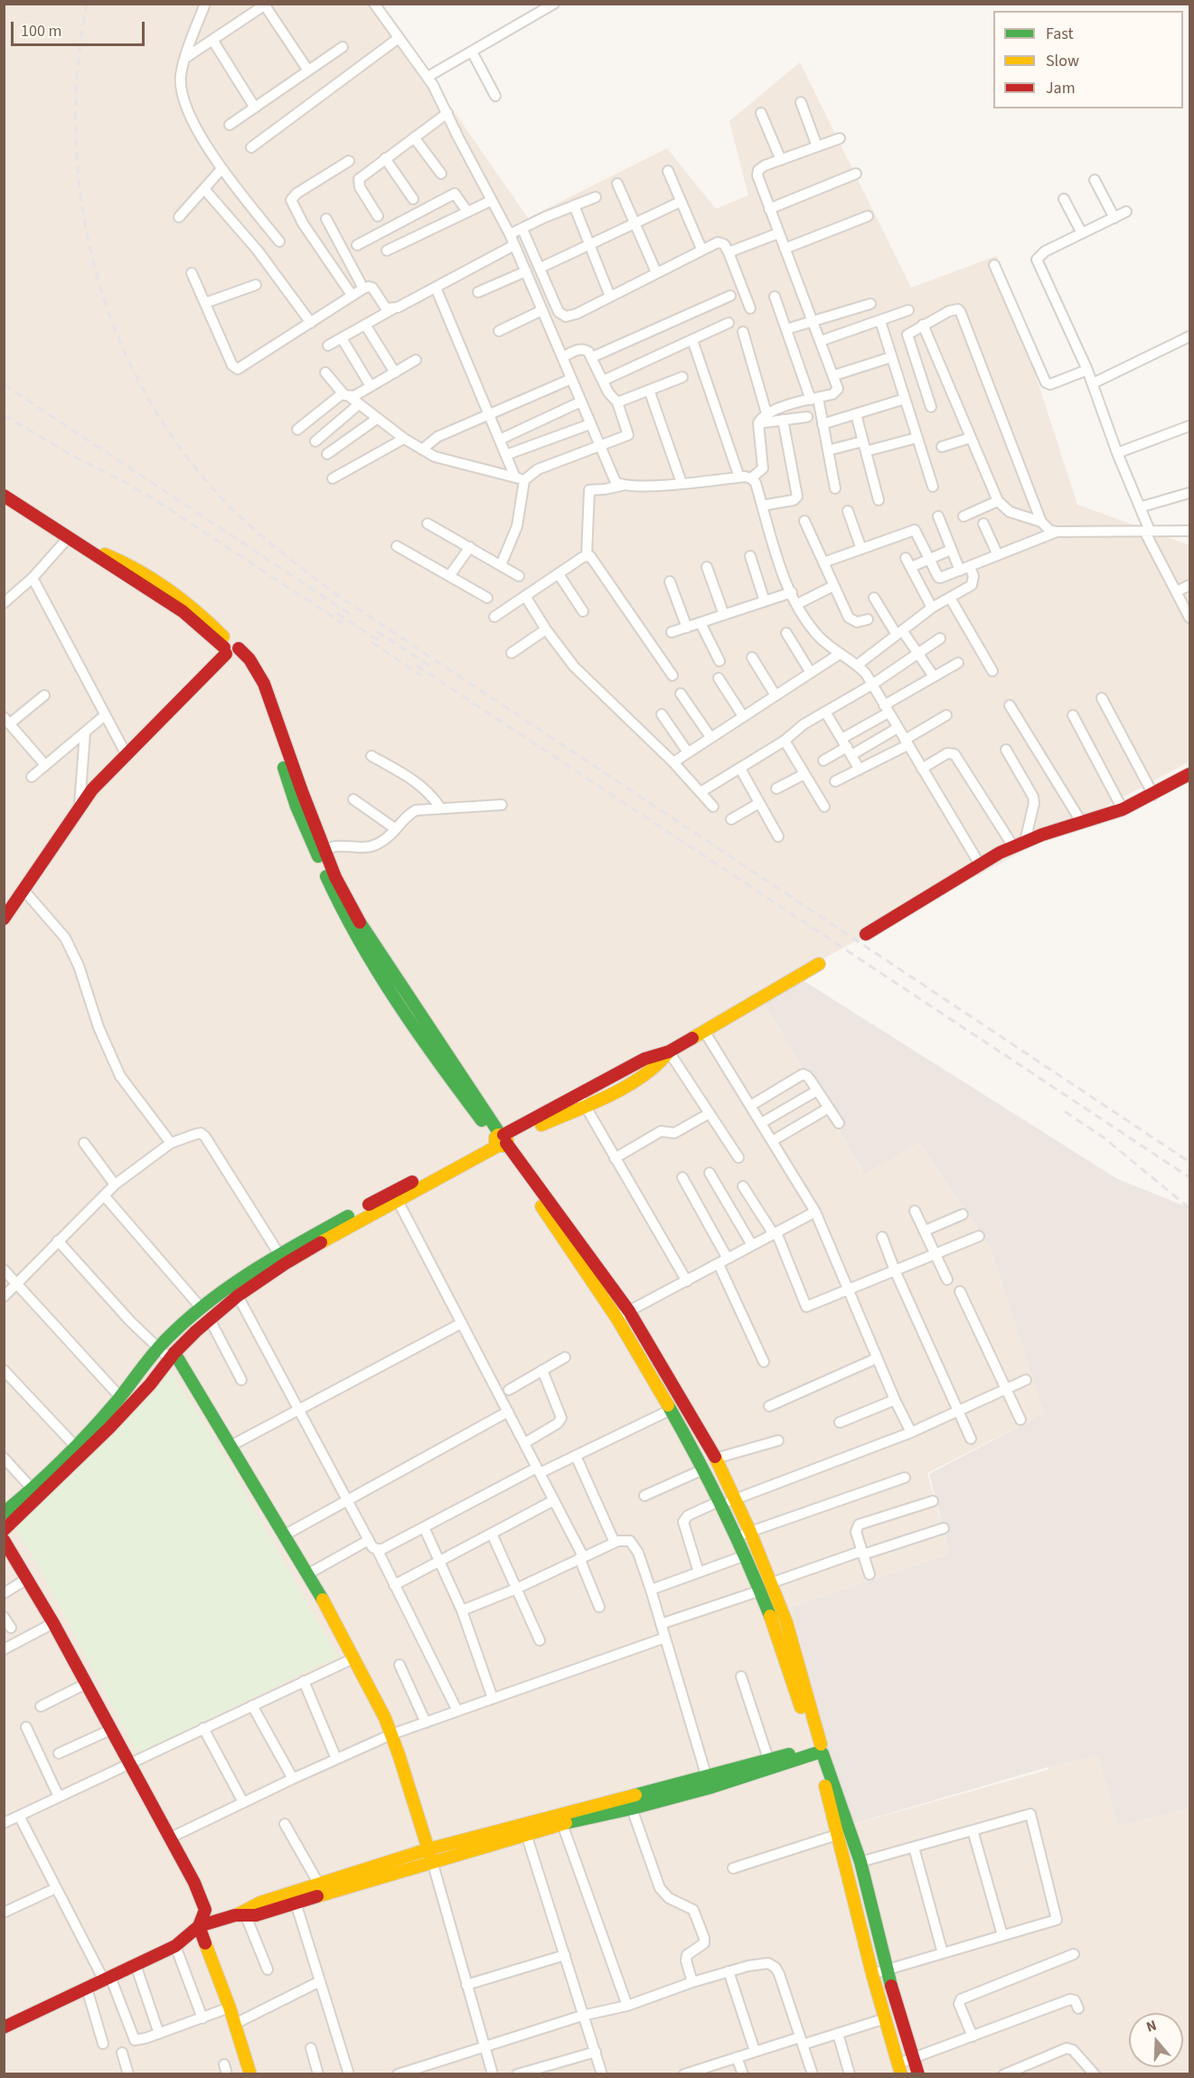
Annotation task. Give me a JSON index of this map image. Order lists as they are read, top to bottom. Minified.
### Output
{"legend":["Fast","Slow","Jam"],"scale_bar":"100 m","north":"top"}
